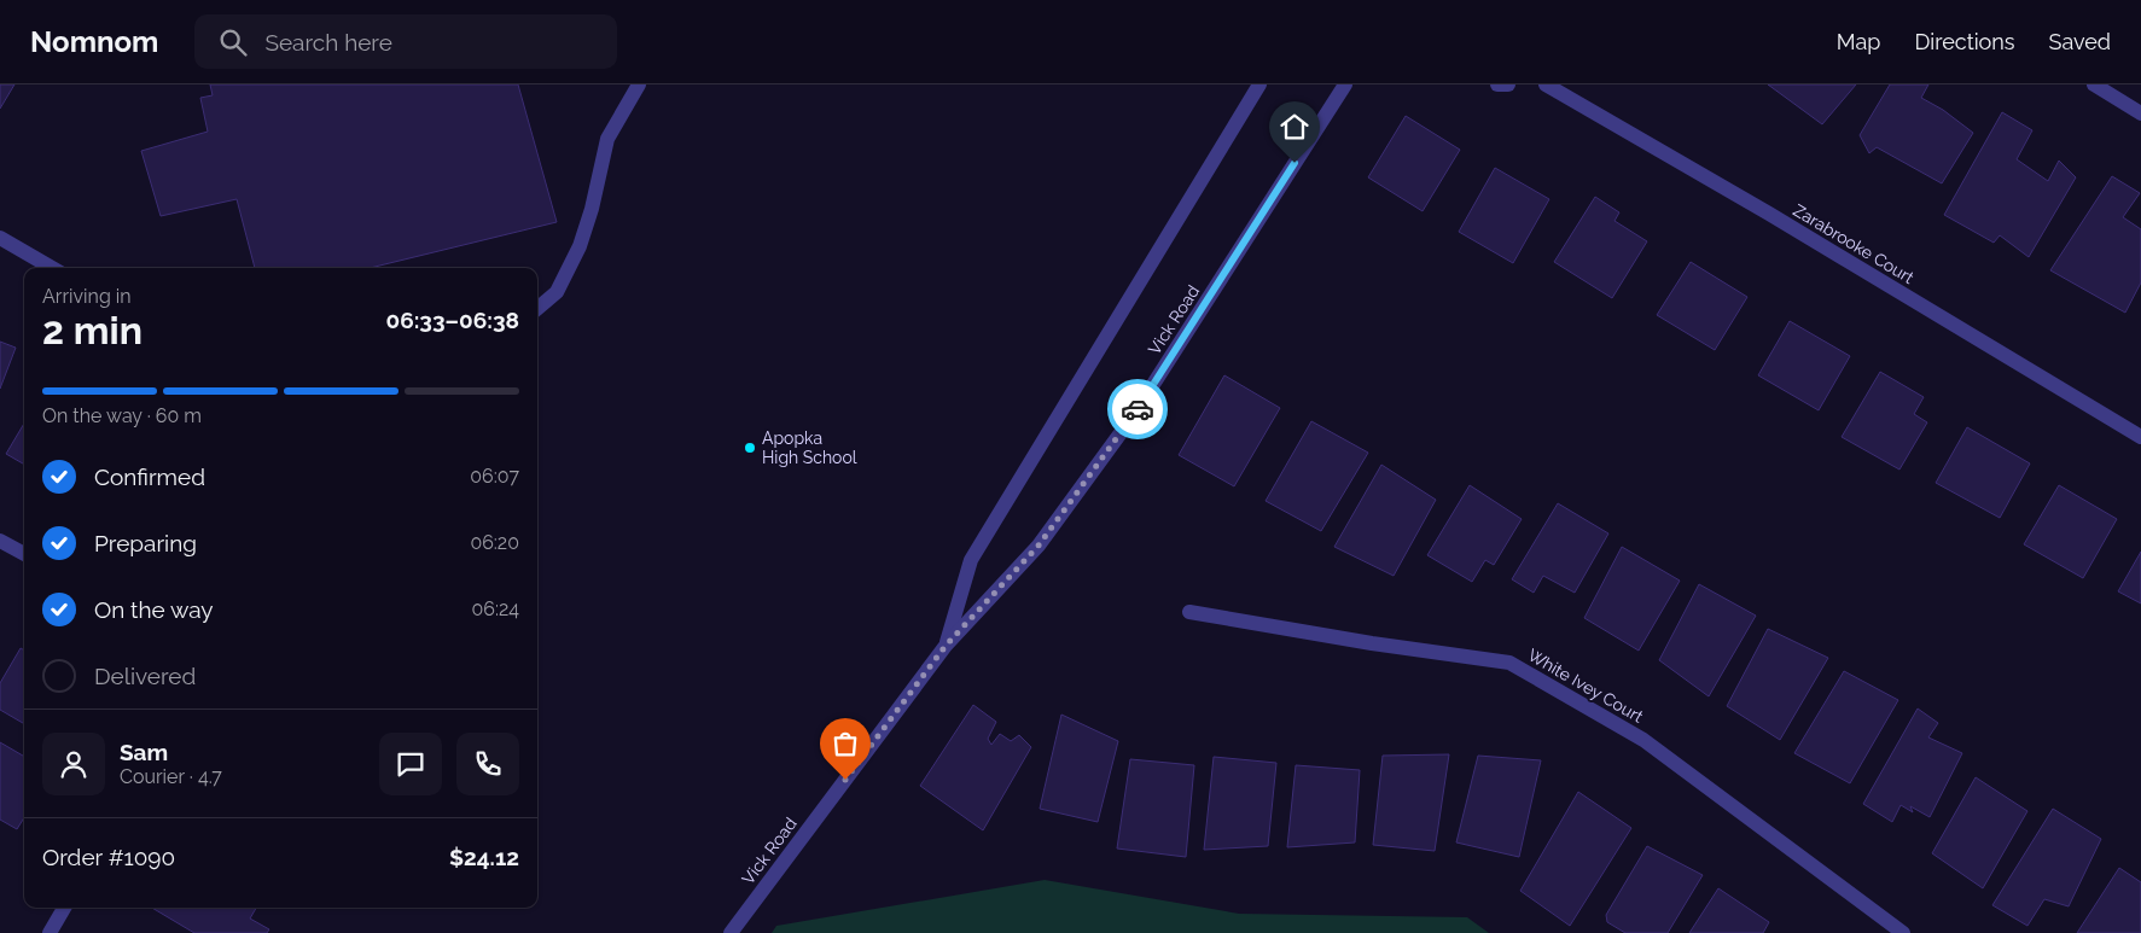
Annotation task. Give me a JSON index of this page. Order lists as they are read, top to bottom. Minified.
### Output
{"streets":{"street":["Zarabrooke Court","Vick Road","White Ivey Court"]},"places":["Apopka High School"],"page":{"header":"Nomnom","search":"Search here","nav":["Map","Directions","Saved"],"heading":["2 min","Arriving in","06:33–06:38"],"panel":["Sam","Courier · 4.7","Order #1090","$24.12"],"bar":"On the way · 60 m","list":[["Confirmed","06:07"],["Preparing","06:20"],["On the way","06:24"],"Delivered"]}}
